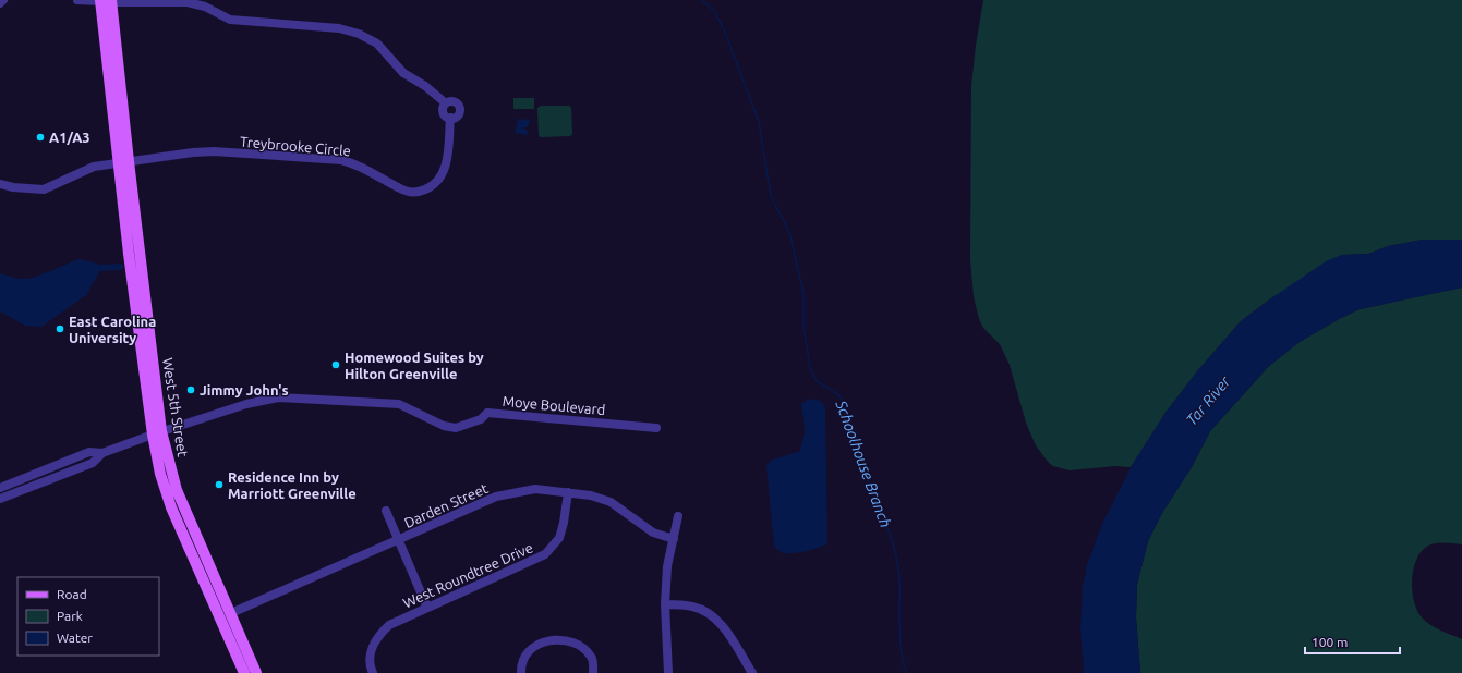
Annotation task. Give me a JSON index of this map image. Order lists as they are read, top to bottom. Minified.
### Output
{"streets":{"main road":["West 5th Street"],"street":["Treybrooke Circle","Moye Boulevard","Darden Street","West Roundtree Drive"]},"crossings":[["Treybrooke Circle","West 5th Street"],["Moye Boulevard","West 5th Street"],["West 5th Street","Darden Street"],["Darden Street","West Roundtree Drive"]],"water":["Tar River","Schoolhouse Branch"],"places":["A1/A3","East Carolina University","Homewood Suites by Hilton Greenville","Jimmy John's","Residence Inn by Marriott Greenville"],"legend":["Road","Park","Water"],"scale_bar":"100 m"}
